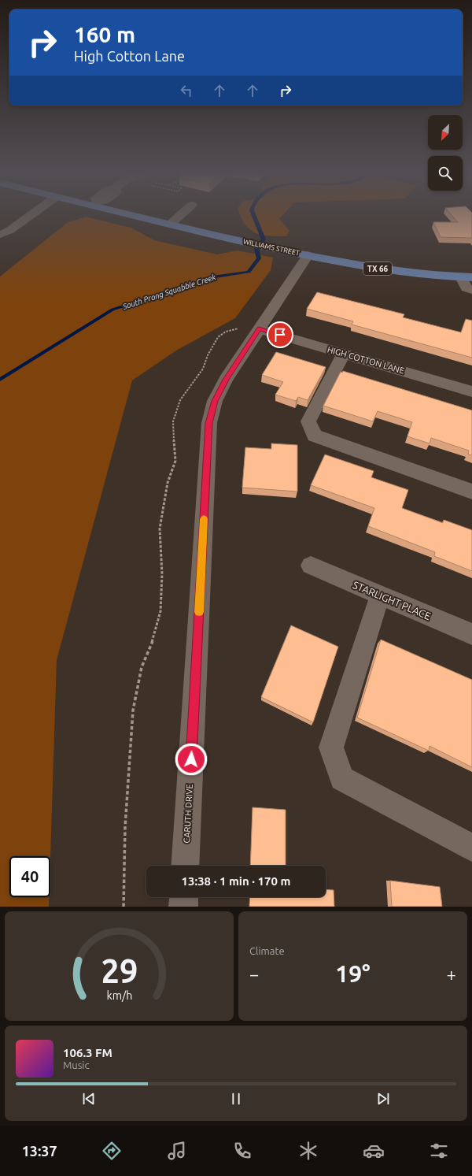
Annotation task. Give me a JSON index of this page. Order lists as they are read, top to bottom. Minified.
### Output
{"streets":{"main road":["WILLIAMS STREET","TX 66"],"street":["HIGH COTTON LANE","STARLIGHT PLACE","CARUTH DRIVE"]},"crossings":[["WILLIAMS STREET","CARUTH DRIVE"],["HIGH COTTON LANE","CARUTH DRIVE"]],"water":["South Prong Squabble Creek"],"north":"bottom left","page":{"turn":["160 m","High Cotton Lane"],"limit":"40","trip":"13:38 · 1 min · 170 m","tile":"Climate","heat":["−","19°","+"],"song":["106.3 FM","Music"],"tabs":"13:37","gauge":["29","km/h"]}}
